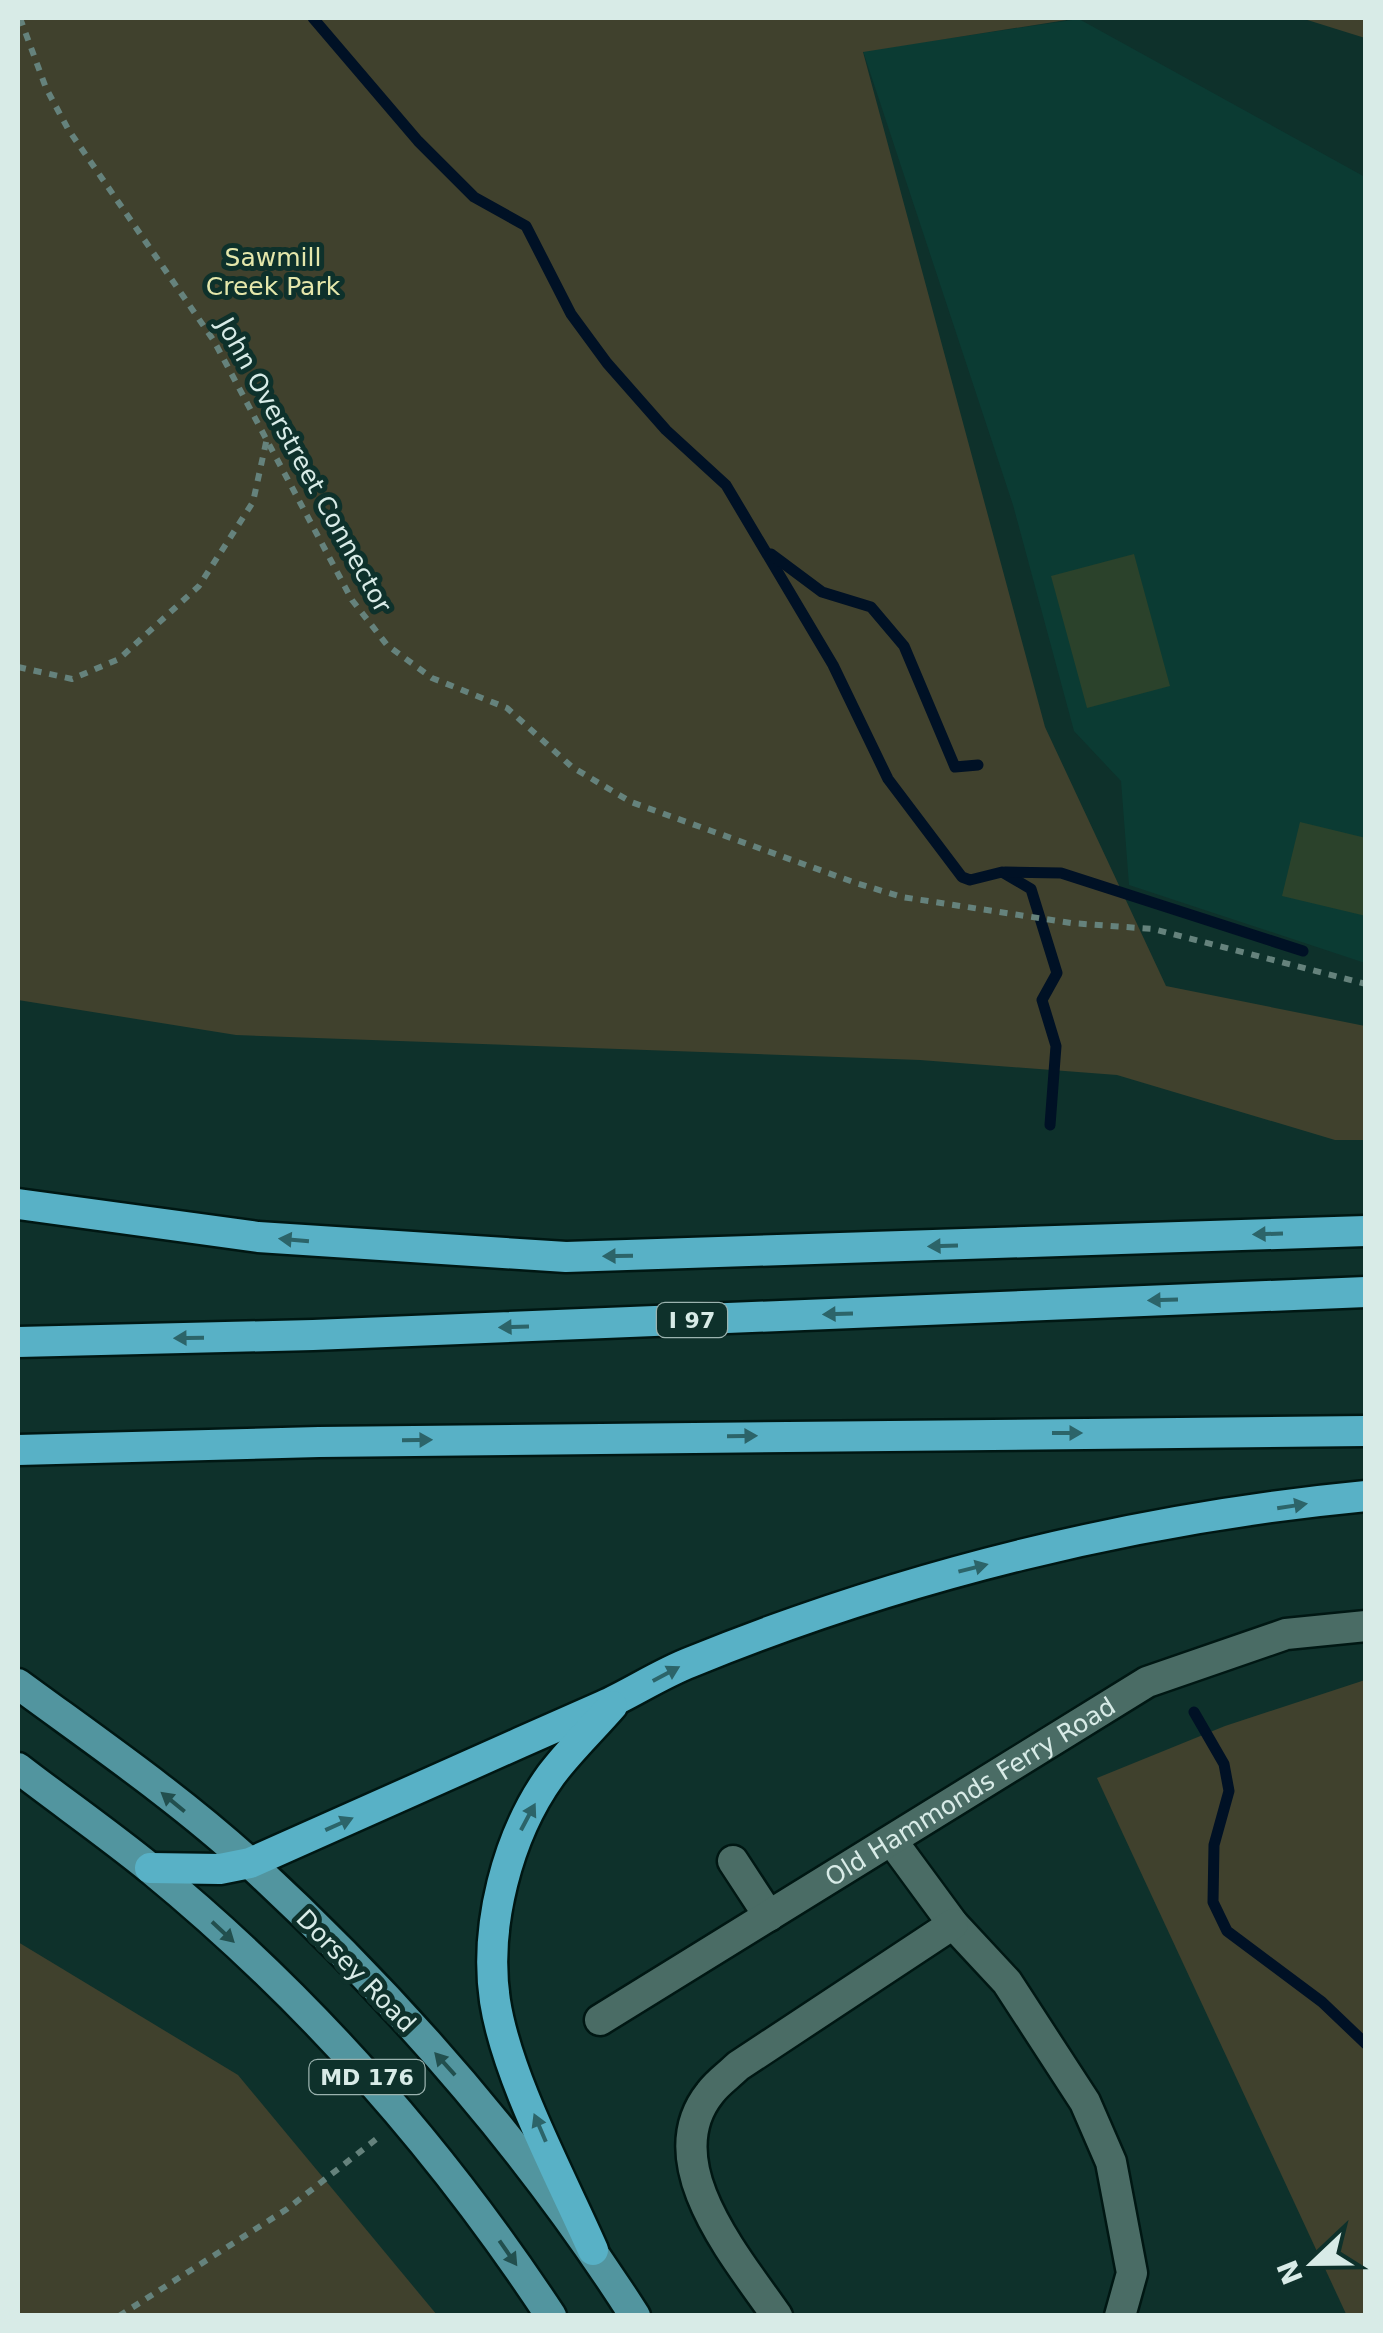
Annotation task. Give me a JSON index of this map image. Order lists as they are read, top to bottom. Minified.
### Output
{"streets":{"highway":["I 97"],"main road":["Dorsey Road","MD 176"],"street":["Old Hammonds Ferry Road"],"path":["John Overstreet Connector"]},"parks":["Sawmill Creek Park"],"north":"left"}
